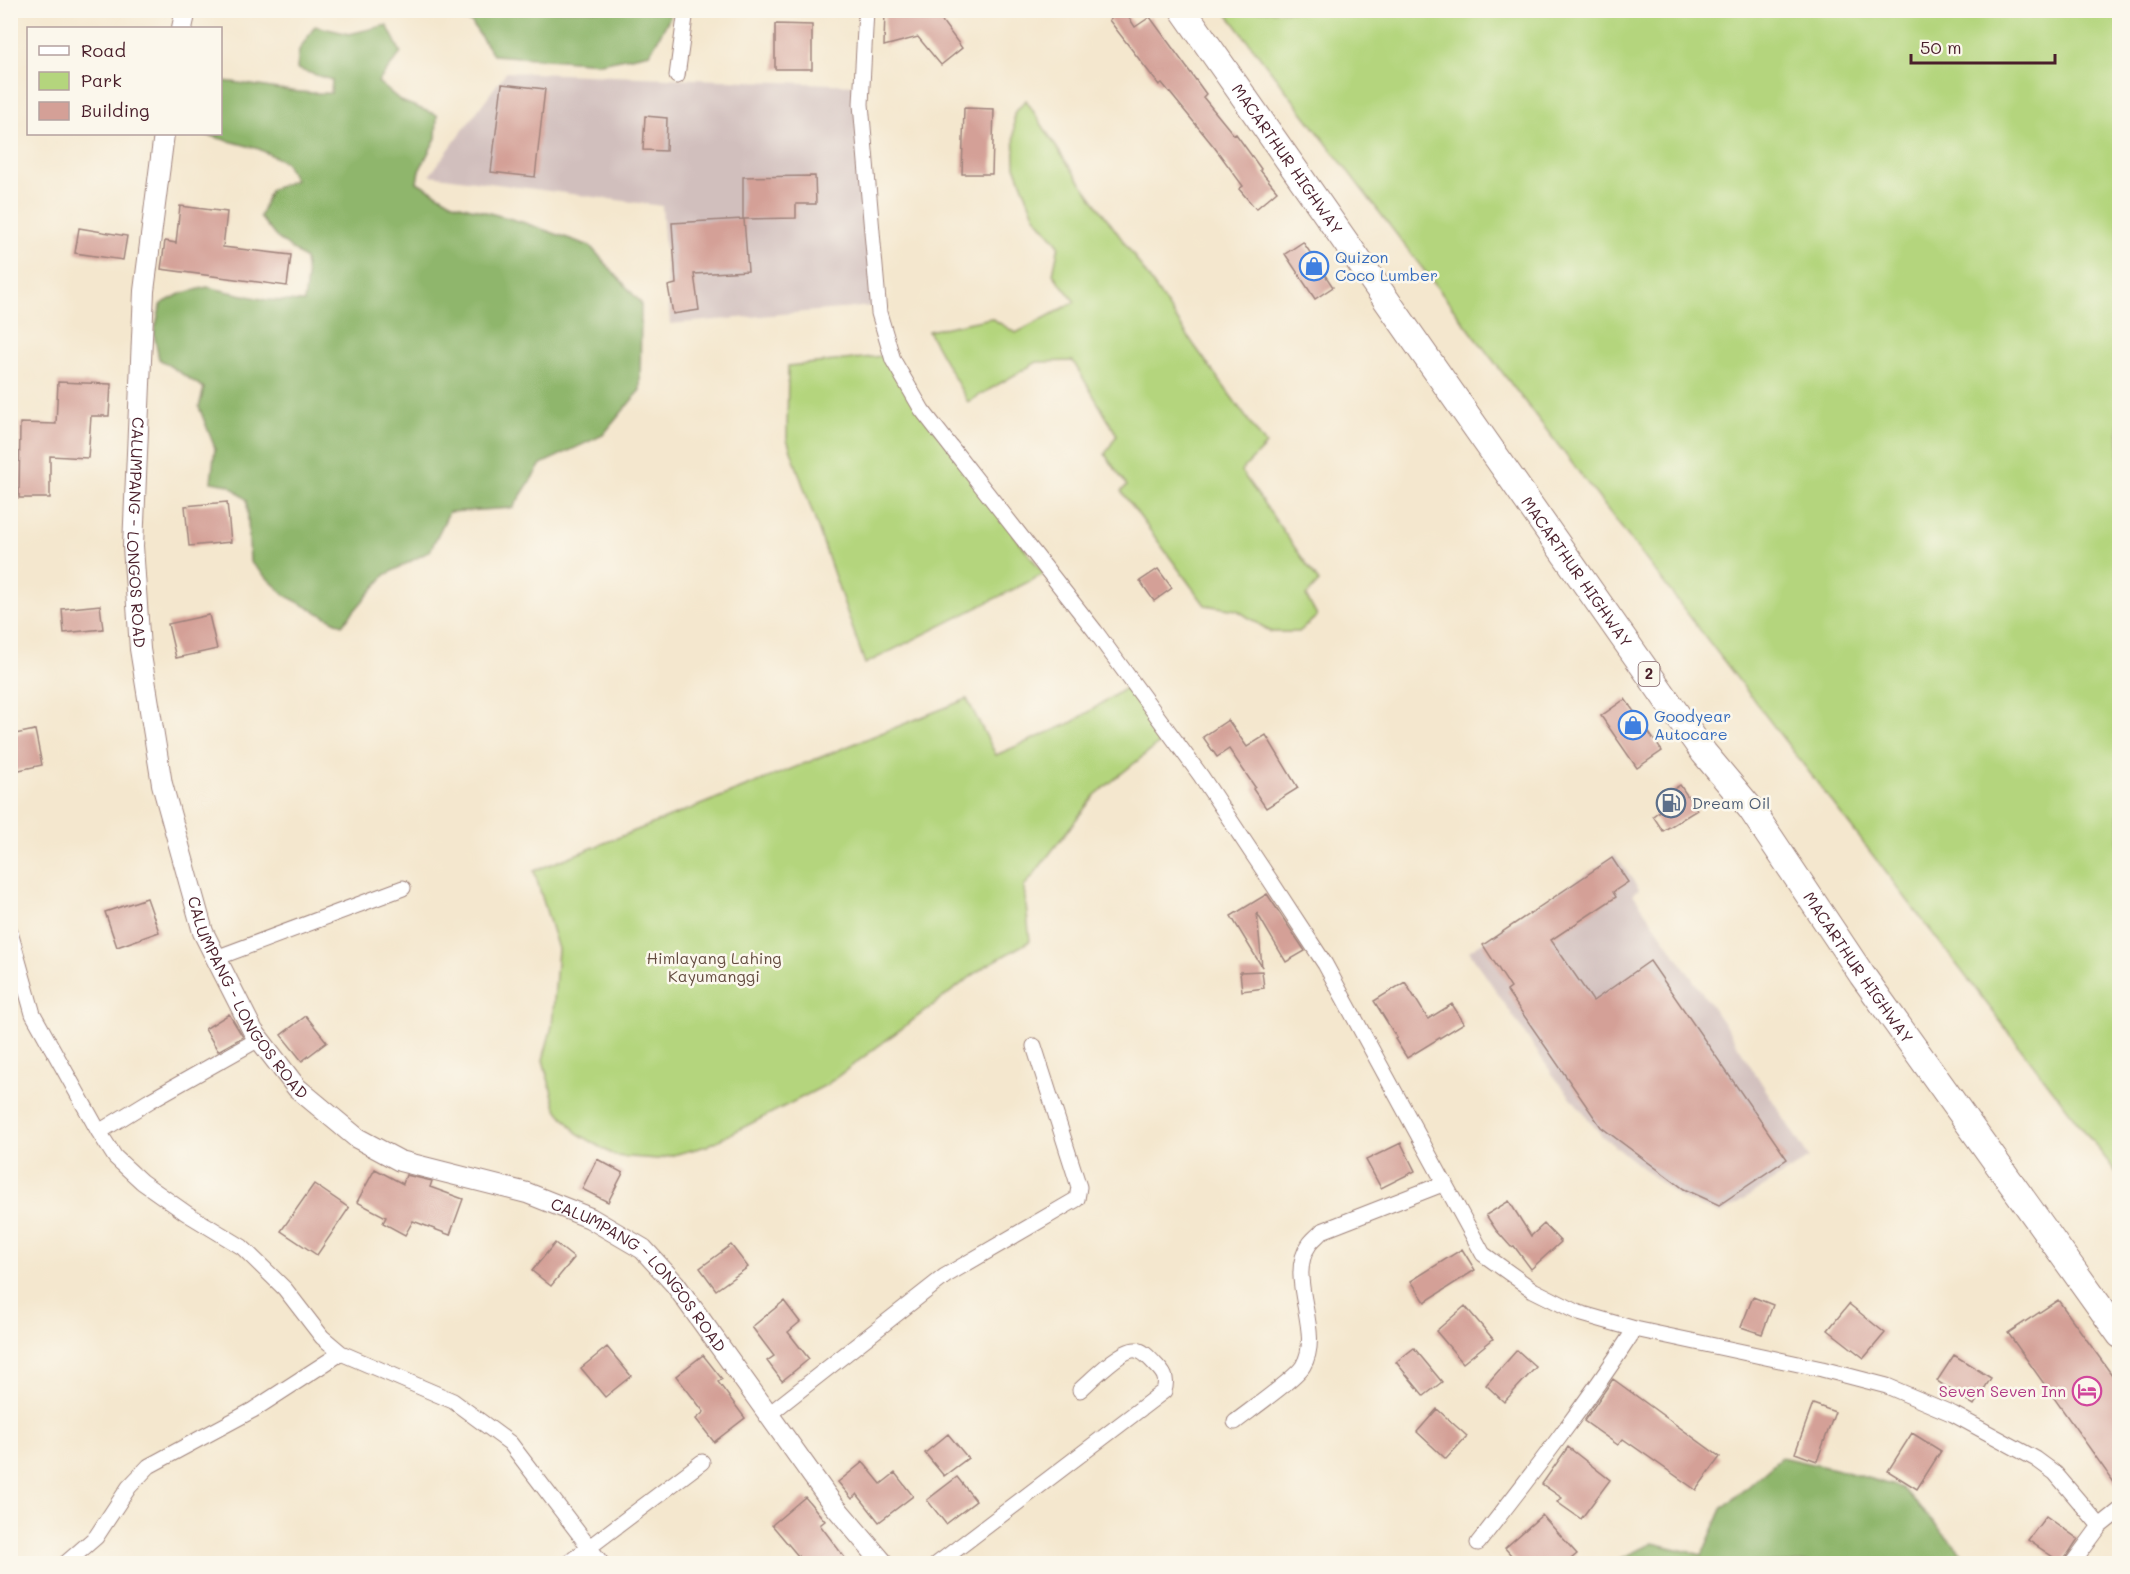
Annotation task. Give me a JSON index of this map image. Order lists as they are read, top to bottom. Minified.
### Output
{"streets":{"highway":["MACARTHUR HIGHWAY","2"],"street":["CALUMPANG - LONGOS ROAD"]},"parks":["Himlayang Lahing Kayumanggi"],"places":{"shop":["Quizon Coco Lumber","Goodyear Autocare"],"fuel station":["Dream Oil"],"hotel":["Seven Seven Inn"]},"legend":["Road","Park","Building"],"scale_bar":"50 m"}
